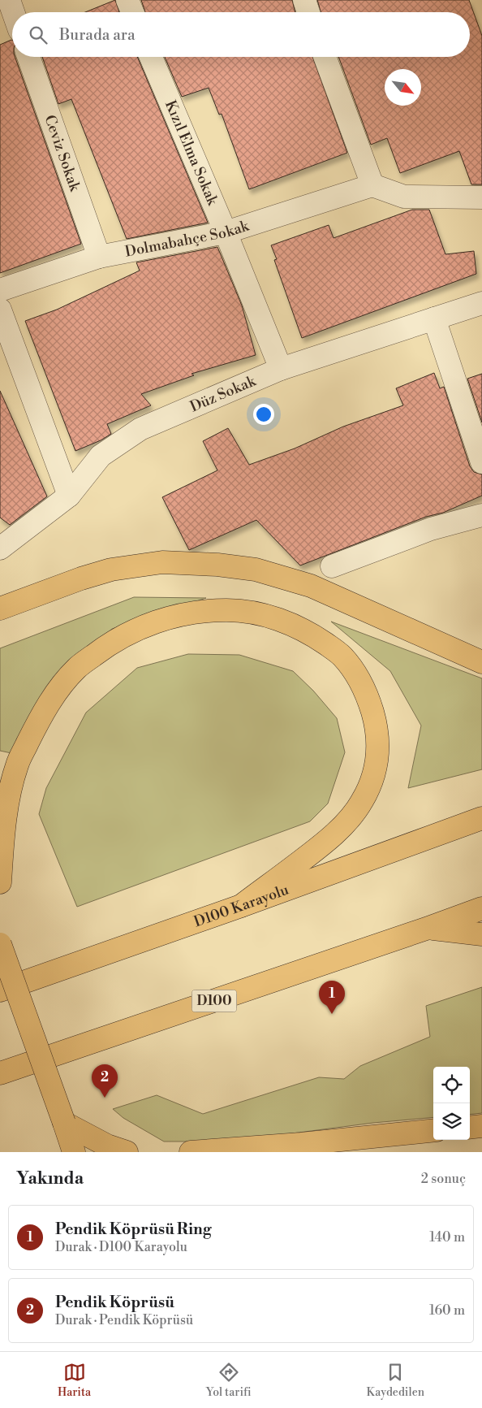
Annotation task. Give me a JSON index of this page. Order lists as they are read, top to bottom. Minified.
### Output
{"streets":{"main road":["D100 Karayolu","D100"],"street":["Kızıl Elma Sokak","Ceviz Sokak","Dolmabahçe Sokak","Düz Sokak"]},"crossings":[["Kızıl Elma Sokak","Dolmabahçe Sokak"],["Kızıl Elma Sokak","Düz Sokak"],["Ceviz Sokak","Dolmabahçe Sokak"]],"north":"bottom right","page":{"search":"Burada ara","pins":["1","2"],"heading":["Yakında","2 sonuç"],"list":[{"mark":"1","name":"Pendi̇k Köprüsü Ri̇ng","note":"Durak · D100 Karayolu","value":"140 m"},{"mark":"2","name":"Pendik Köprüsü","note":"Durak · Pendik Köprüsü","value":"160 m"}],"nav":["Harita","Yol tarifi","Kaydedilen"]}}
